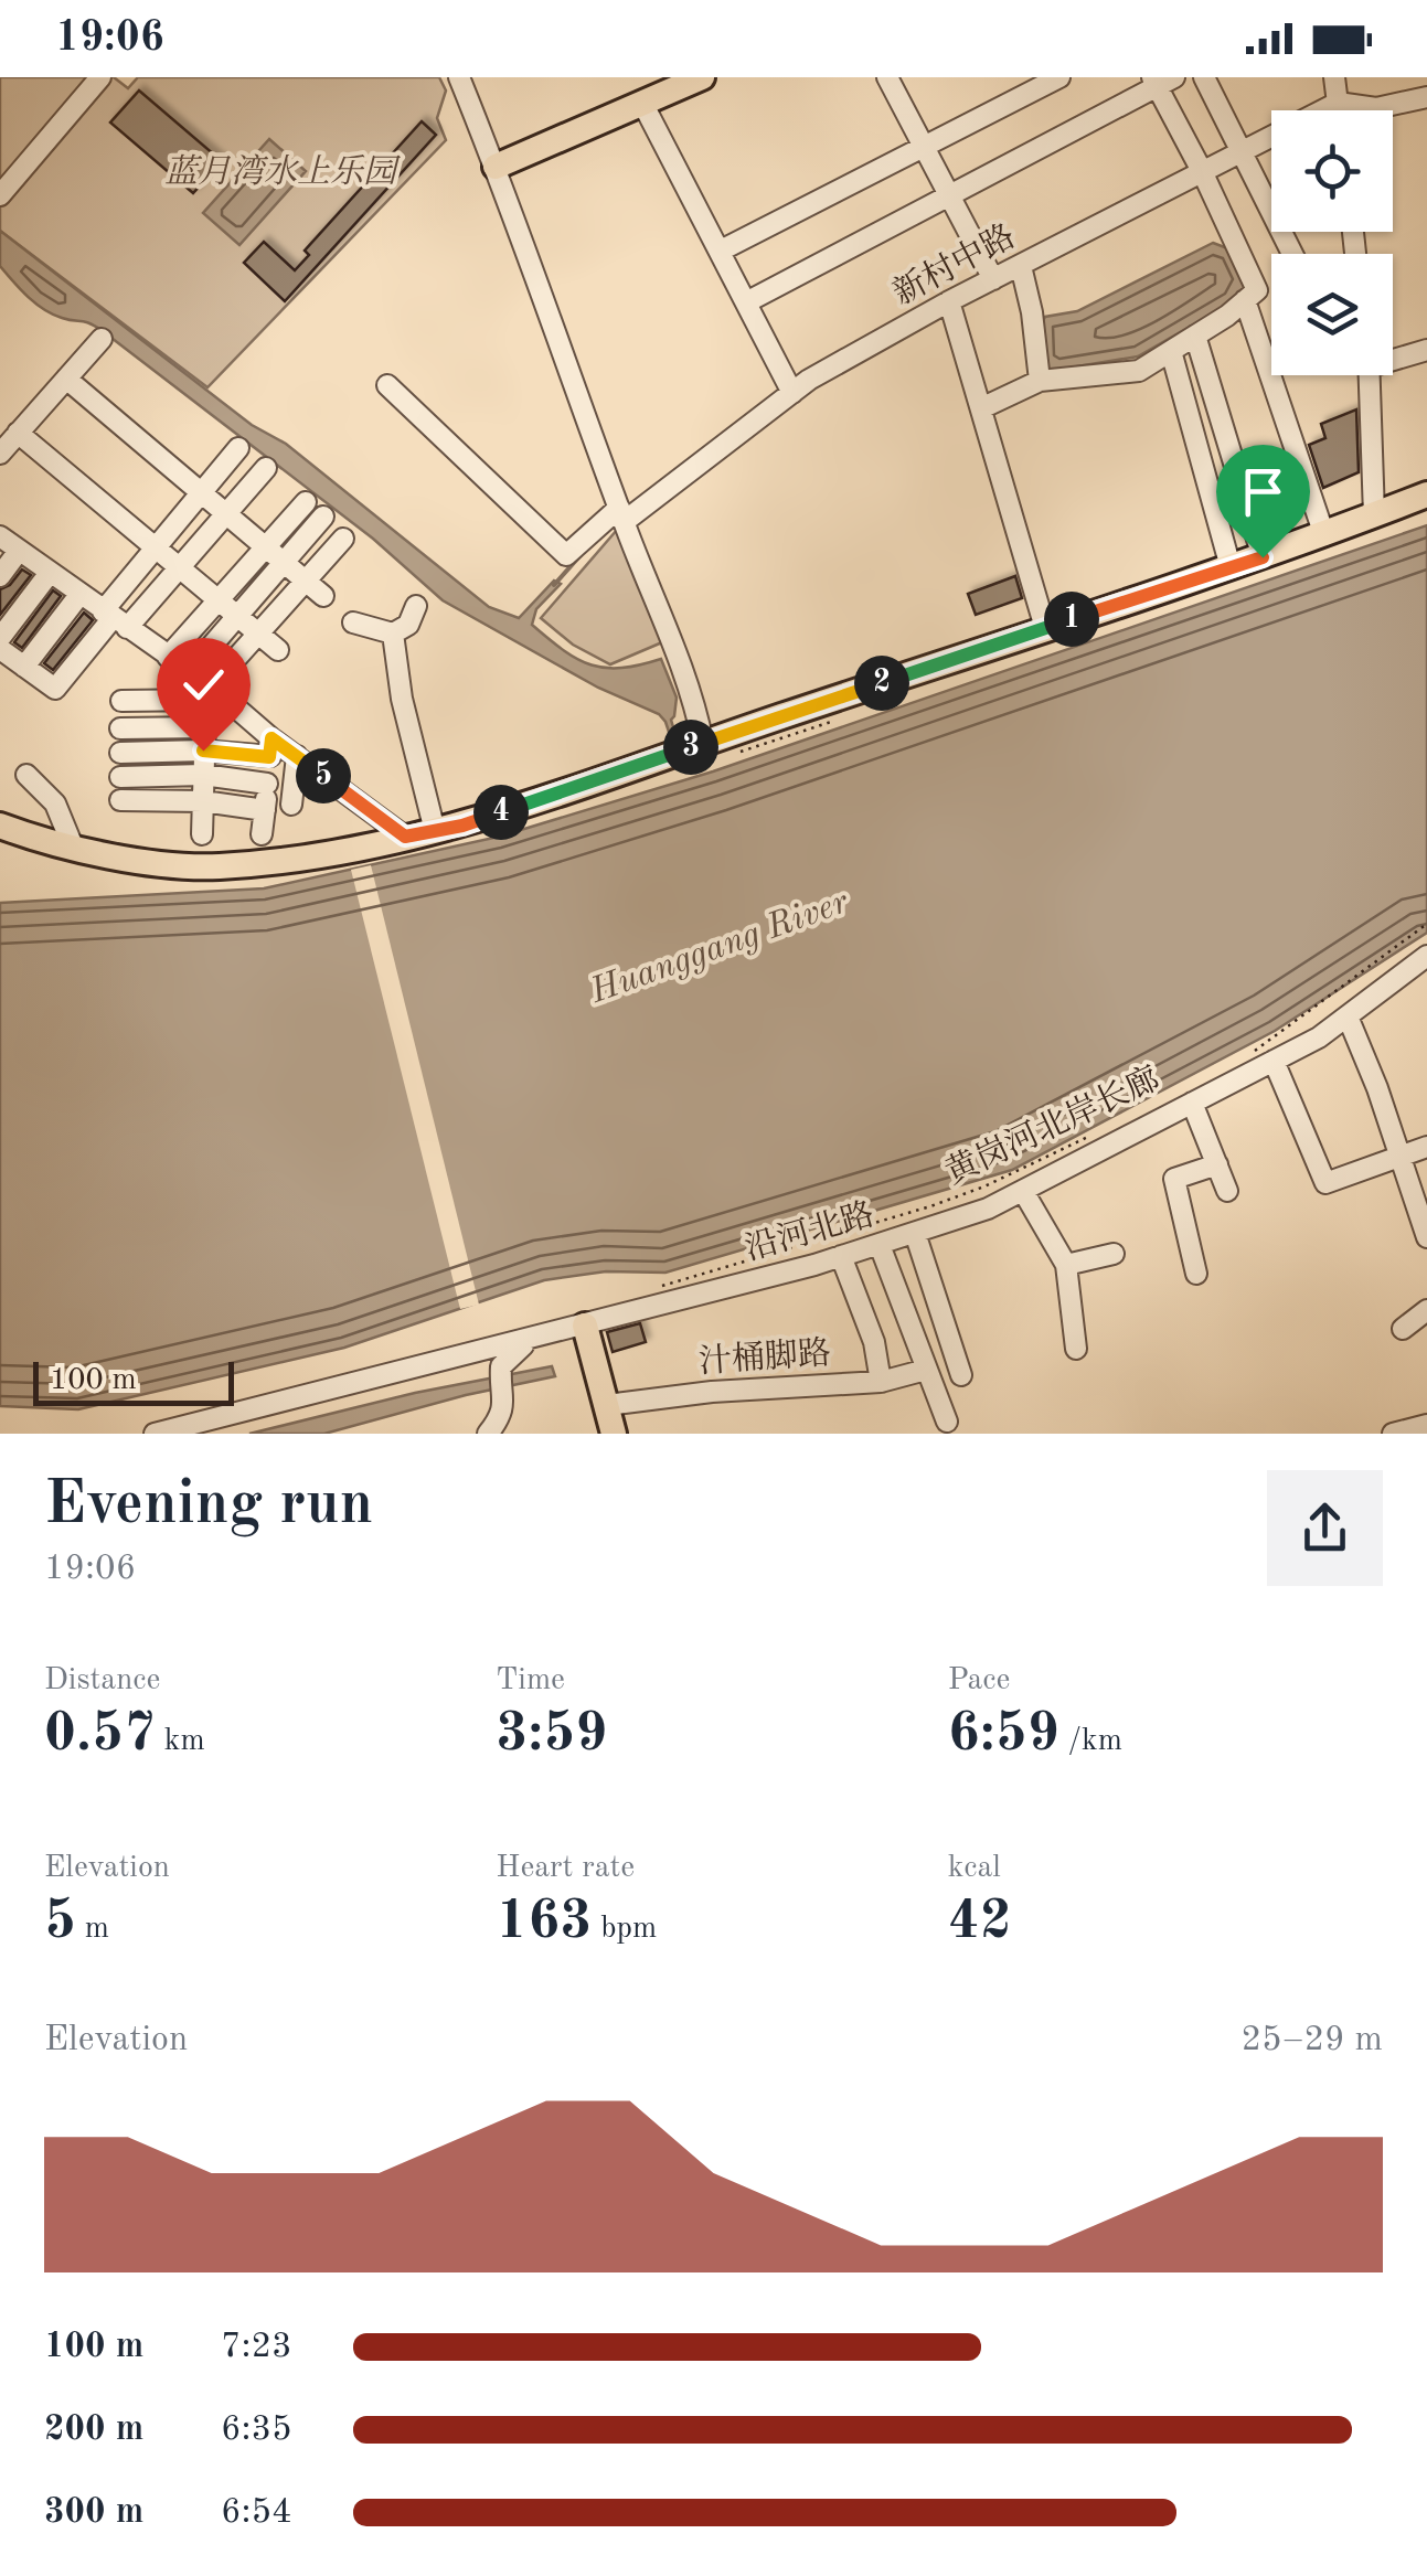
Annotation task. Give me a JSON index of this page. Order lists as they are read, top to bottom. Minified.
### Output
{"streets":{"street":["新村中路","沿河北路","汁桶脚路"],"path":["黄岗河北岸长廊"]},"water":["Huanggang River"],"parks":["蓝月湾水上乐园"],"scale_bar":"100 m","page":{"status":"19:06","pins":["1","2","3","5","4"],"scale":"100 m","heading":["Evening run","19:06"],"stats":[["Distance","0.57 km"],["Time","3:59"],["Pace","6:59 /km"],["Elevation","5 m"],["Heart rate","163 bpm"],["kcal","42"]],"chart":["Elevation","25–29 m"],"list":[{"name":"100 m","note":"7:23"},{"name":"200 m","note":"6:35"},{"name":"300 m","note":"6:54"}]}}
